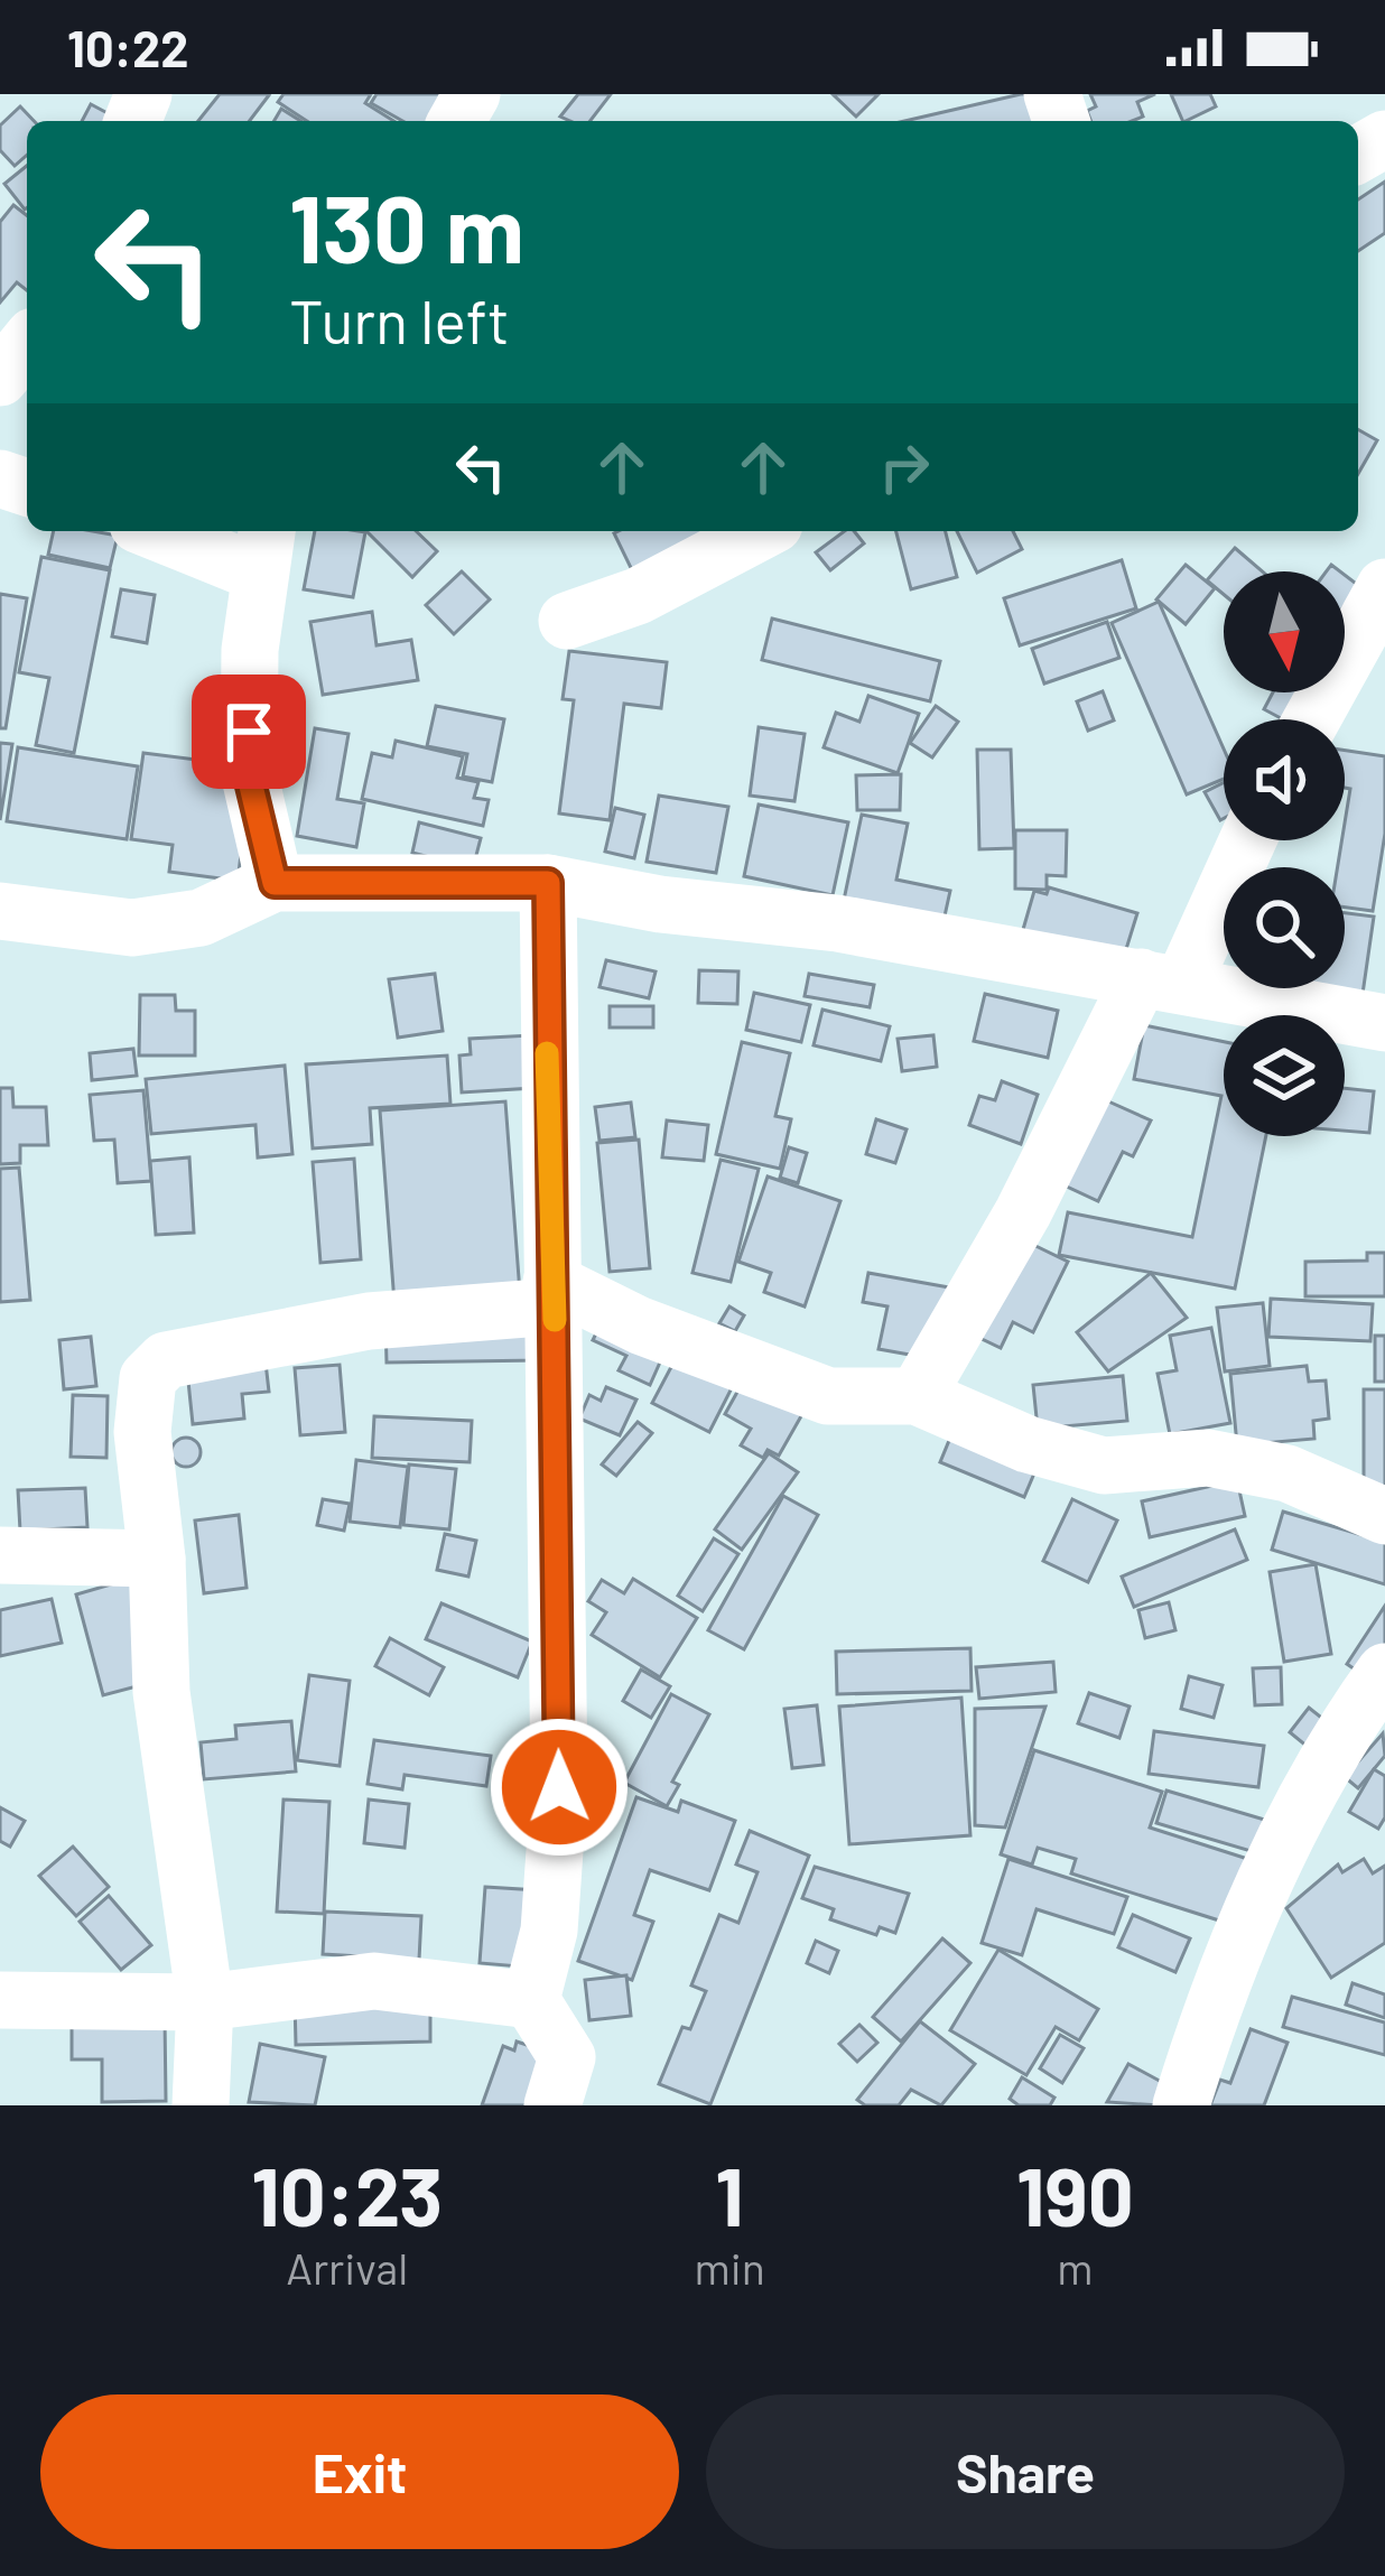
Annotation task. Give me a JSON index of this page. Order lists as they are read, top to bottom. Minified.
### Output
{"north":"bottom","page":{"status":"10:22","turn":["130 m","Turn left"],"eta":["10:23","Arrival","1","min","190","m"],"buttons":["Exit","Share"]}}
